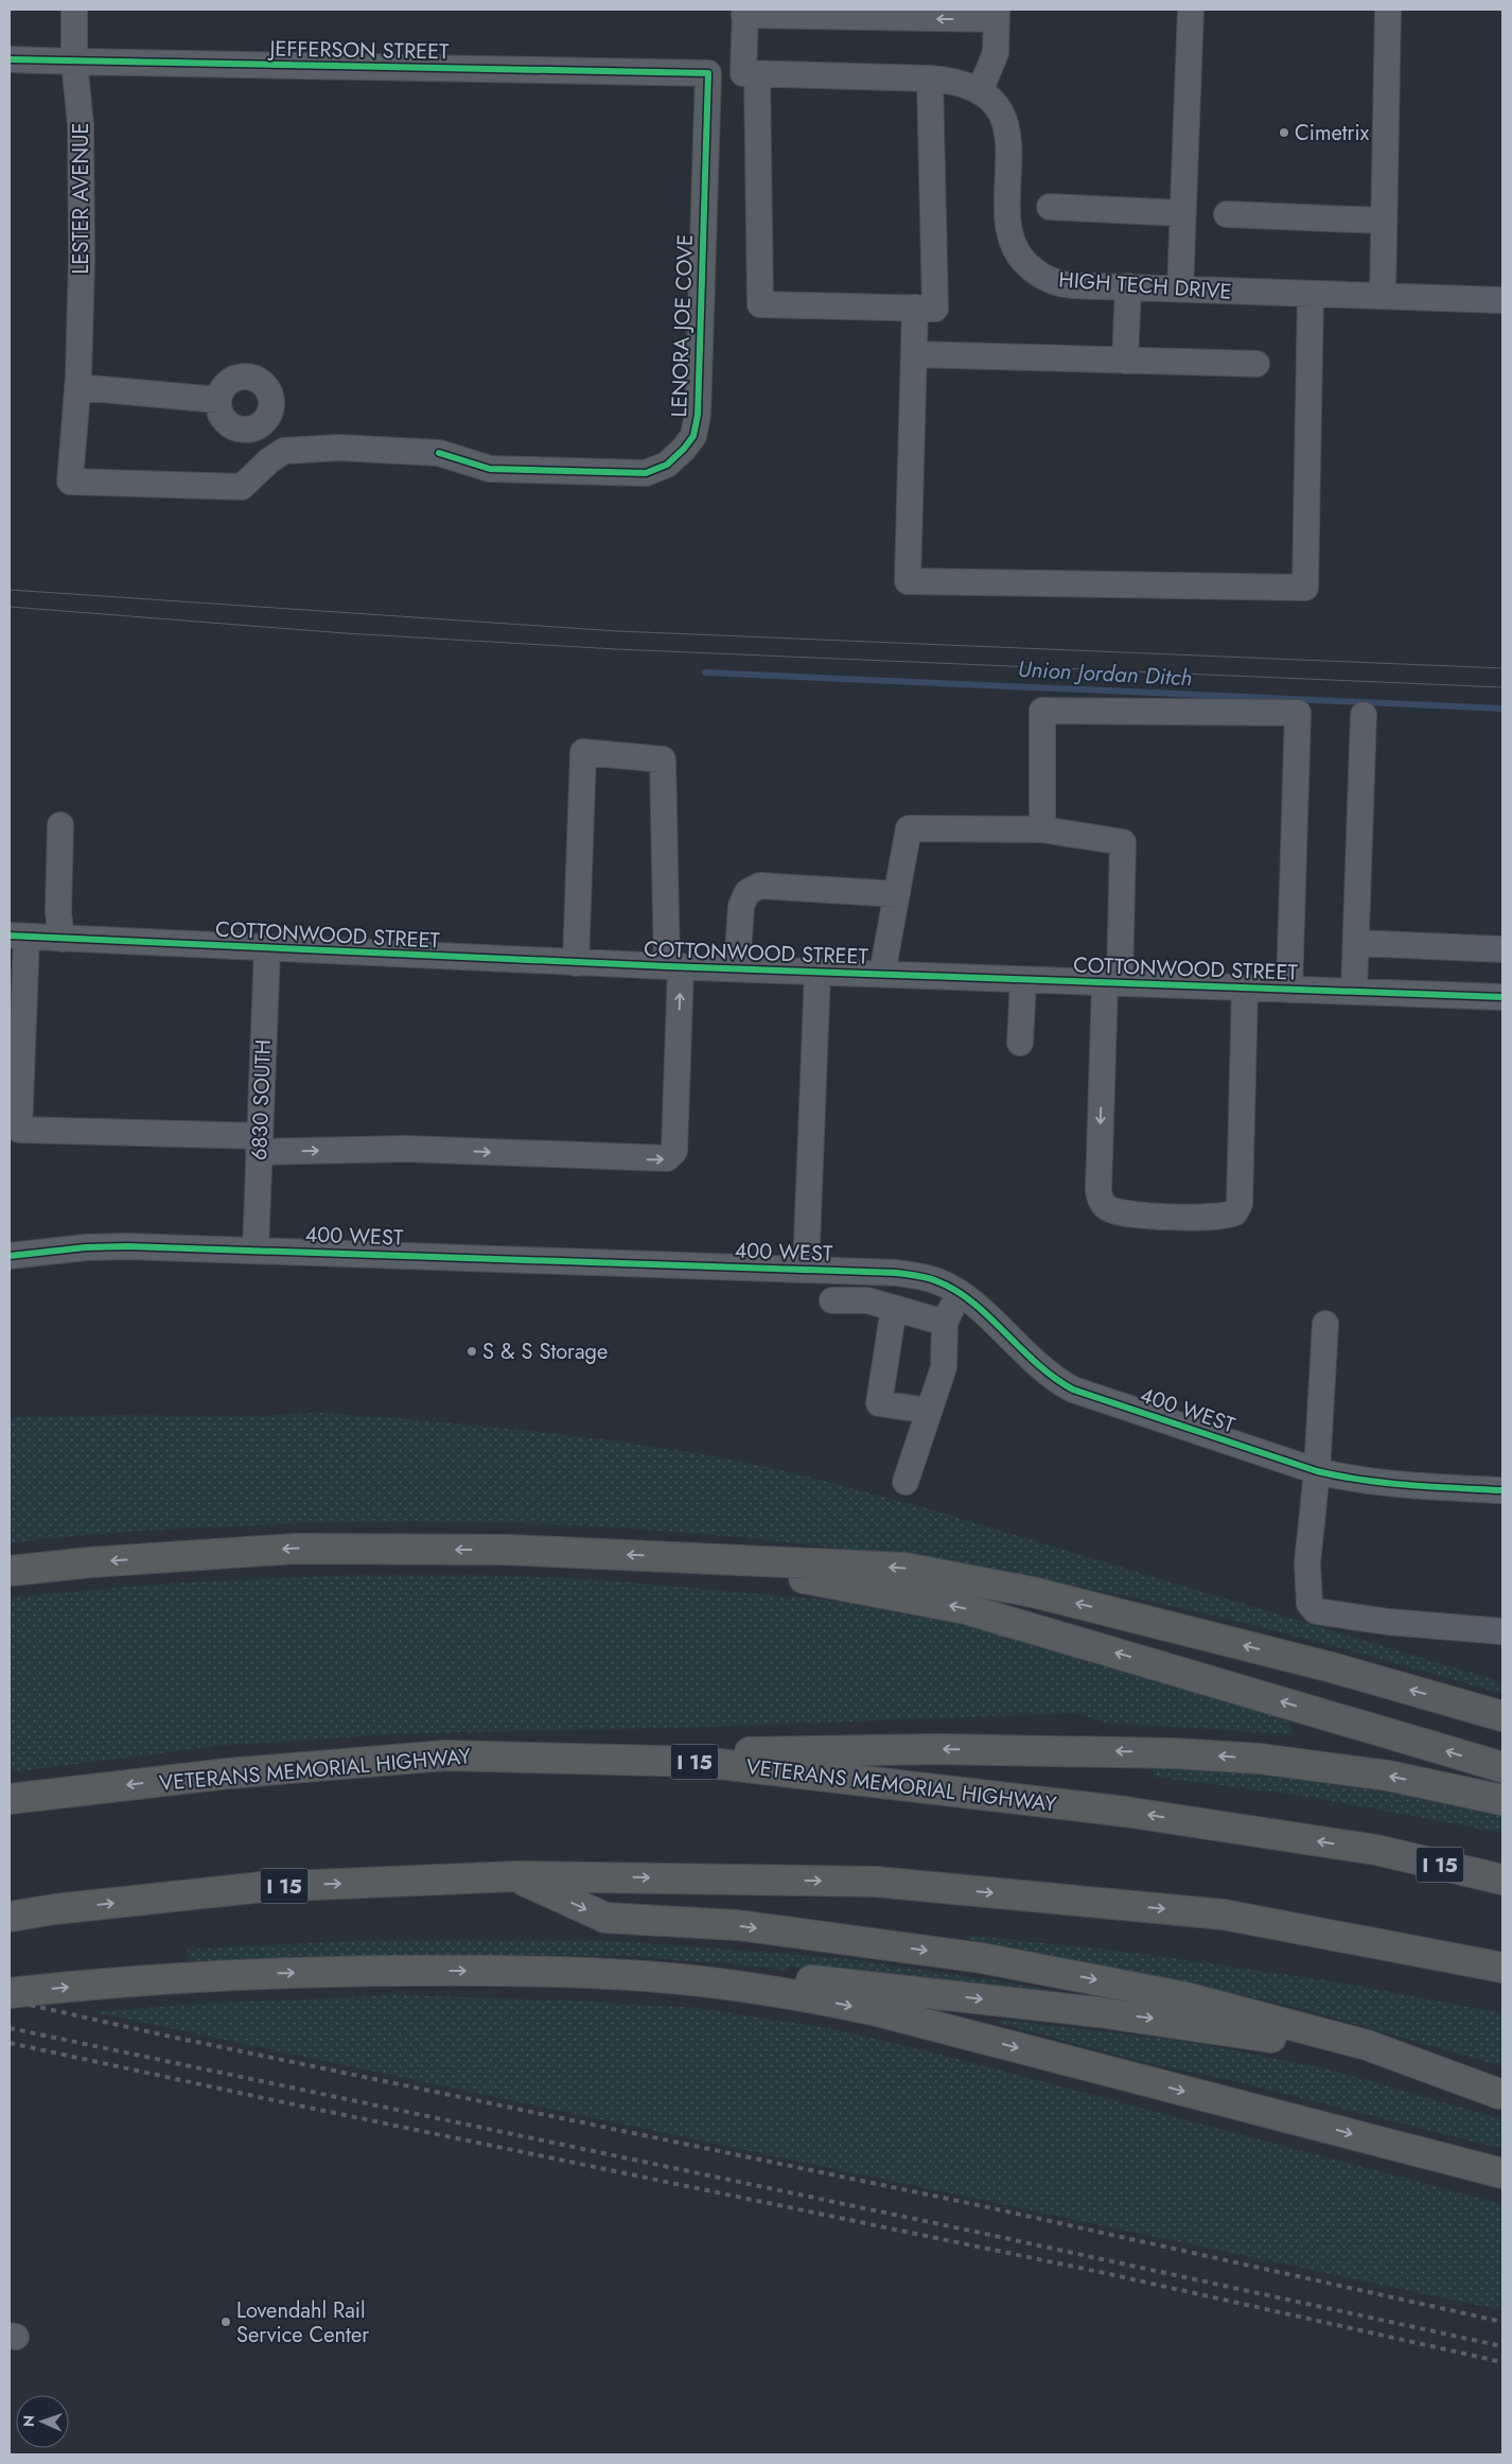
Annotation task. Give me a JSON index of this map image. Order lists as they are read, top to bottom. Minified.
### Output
{"streets":{"highway":["I 15","VETERANS MEMORIAL HIGHWAY"],"street":["JEFFERSON STREET","LESTER AVENUE","HIGH TECH DRIVE","LENORA JOE COVE","COTTONWOOD STREET","6830 SOUTH","400 WEST"]},"crossings":[["JEFFERSON STREET","LESTER AVENUE"],["JEFFERSON STREET","LENORA JOE COVE"],["LESTER AVENUE","LENORA JOE COVE"],["COTTONWOOD STREET","6830 SOUTH"],["6830 SOUTH","400 WEST"]],"water":["Union Jordan Ditch"],"places":["Cimetrix","S & S Storage","Lovendahl Rail Service Center"],"north":"left"}
